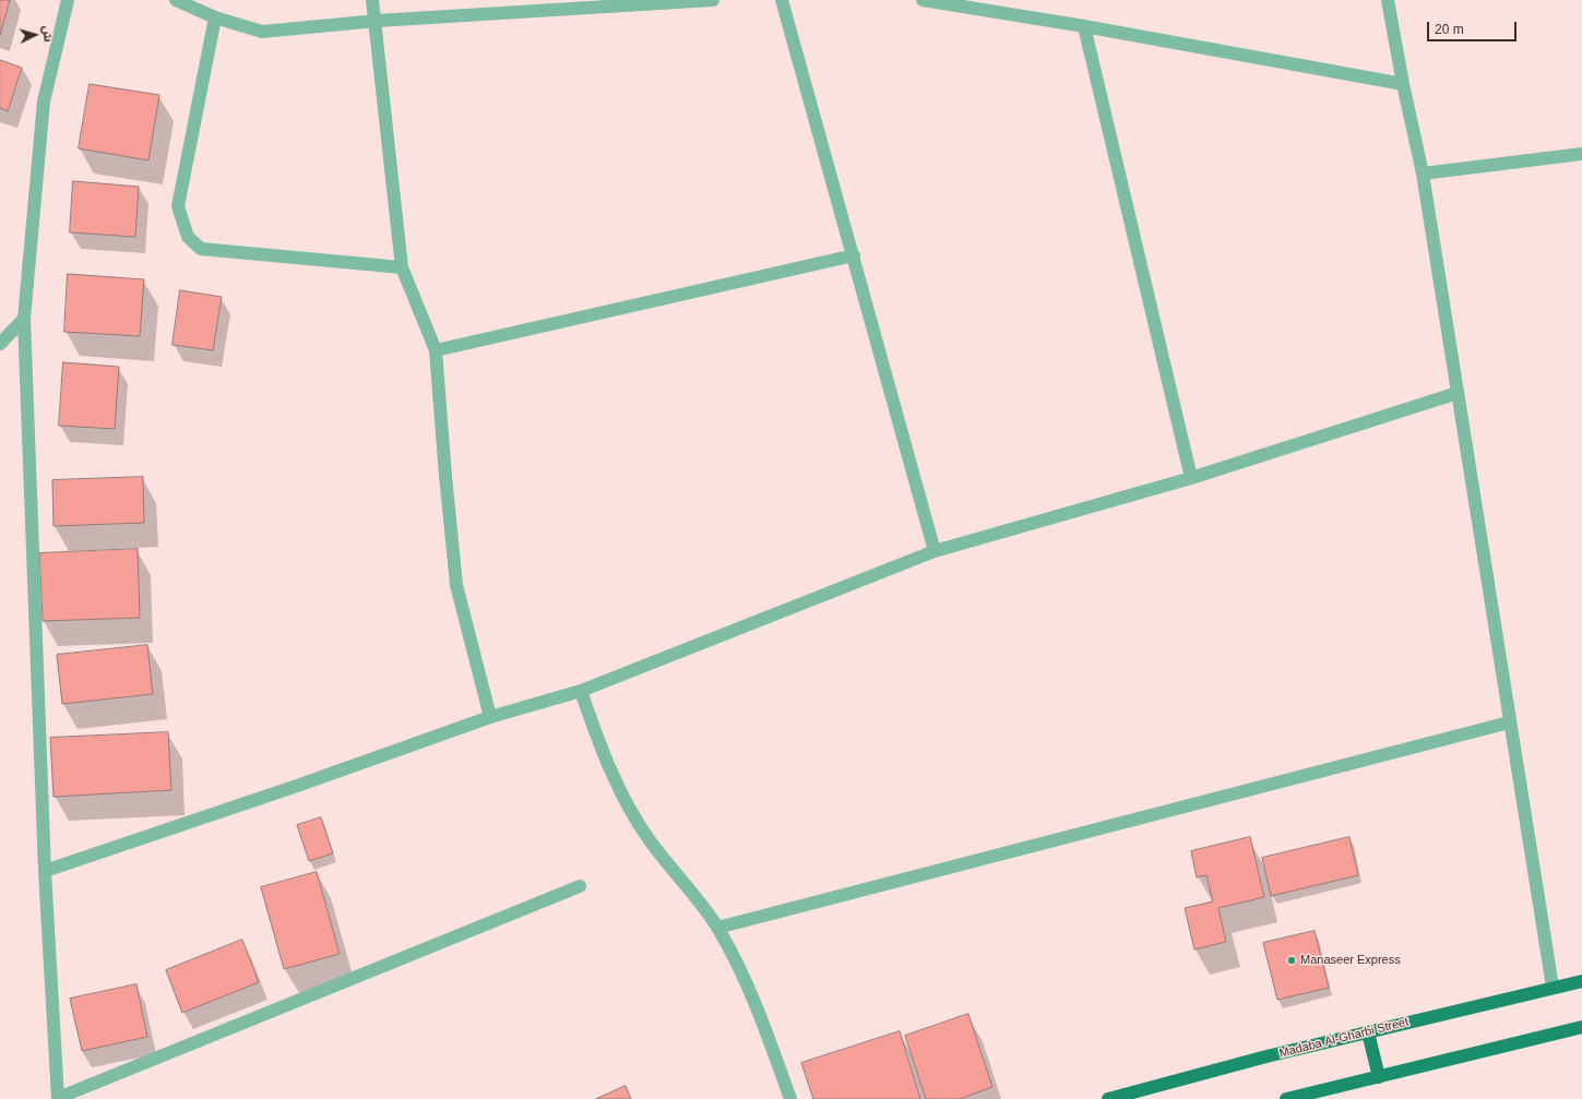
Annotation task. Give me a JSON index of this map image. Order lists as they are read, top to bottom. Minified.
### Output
{"streets":{"main road":["Madaba Al-Gharbi Street"]},"places":["Manaseer Express"],"scale_bar":"20 m","north":"right"}
